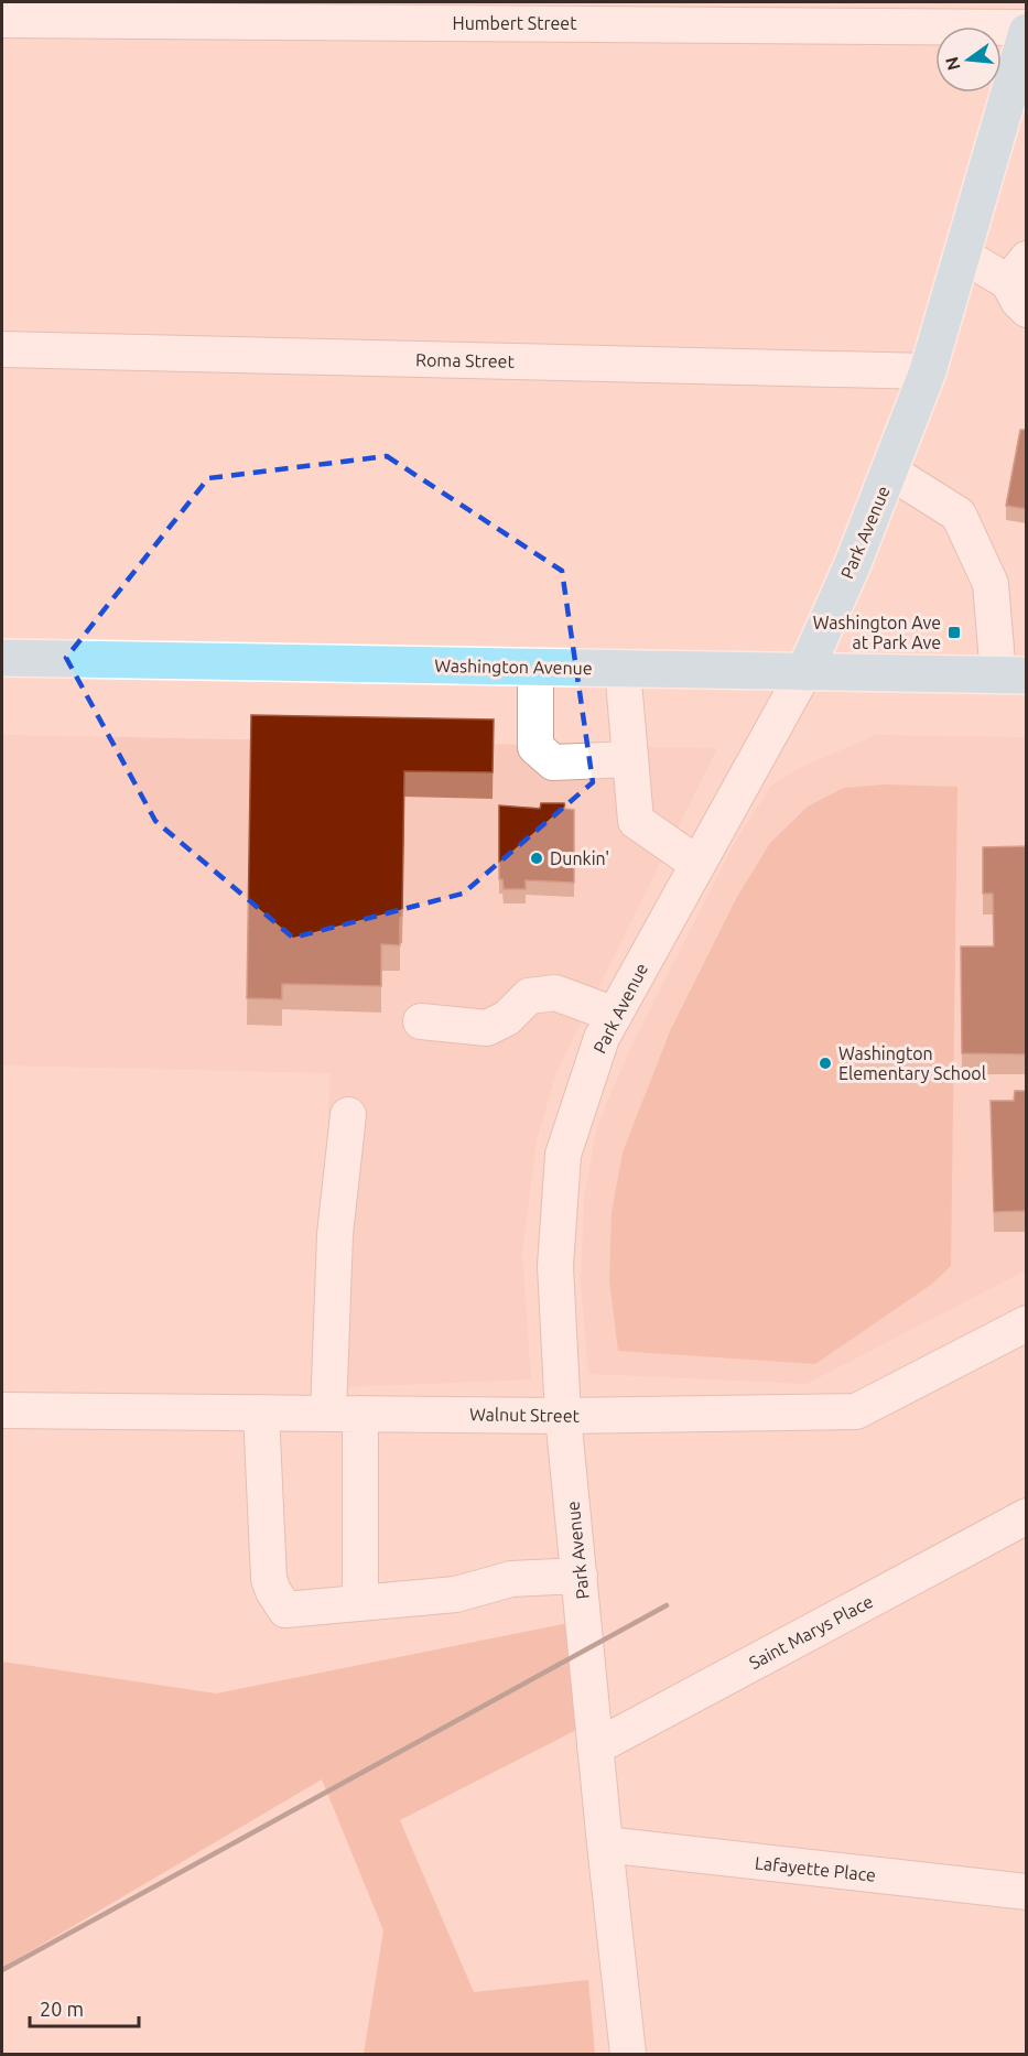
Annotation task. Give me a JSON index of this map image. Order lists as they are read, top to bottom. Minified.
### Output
{"streets":{"main road":["Park Avenue","Washington Avenue"],"street":["Humbert Street","Roma Street","Walnut Street","Saint Marys Place","Lafayette Place"]},"crossings":[["Humbert Street","Park Avenue"],["Roma Street","Park Avenue"],["Park Avenue","Washington Avenue"],["Park Avenue","Walnut Street"],["Park Avenue","Saint Marys Place"],["Park Avenue","Lafayette Place"]],"places":{"transit":["Washington Ave at Park Ave"],"other":["Dunkin'","Washington Elementary School"]},"scale_bar":"20 m","north":"left"}
